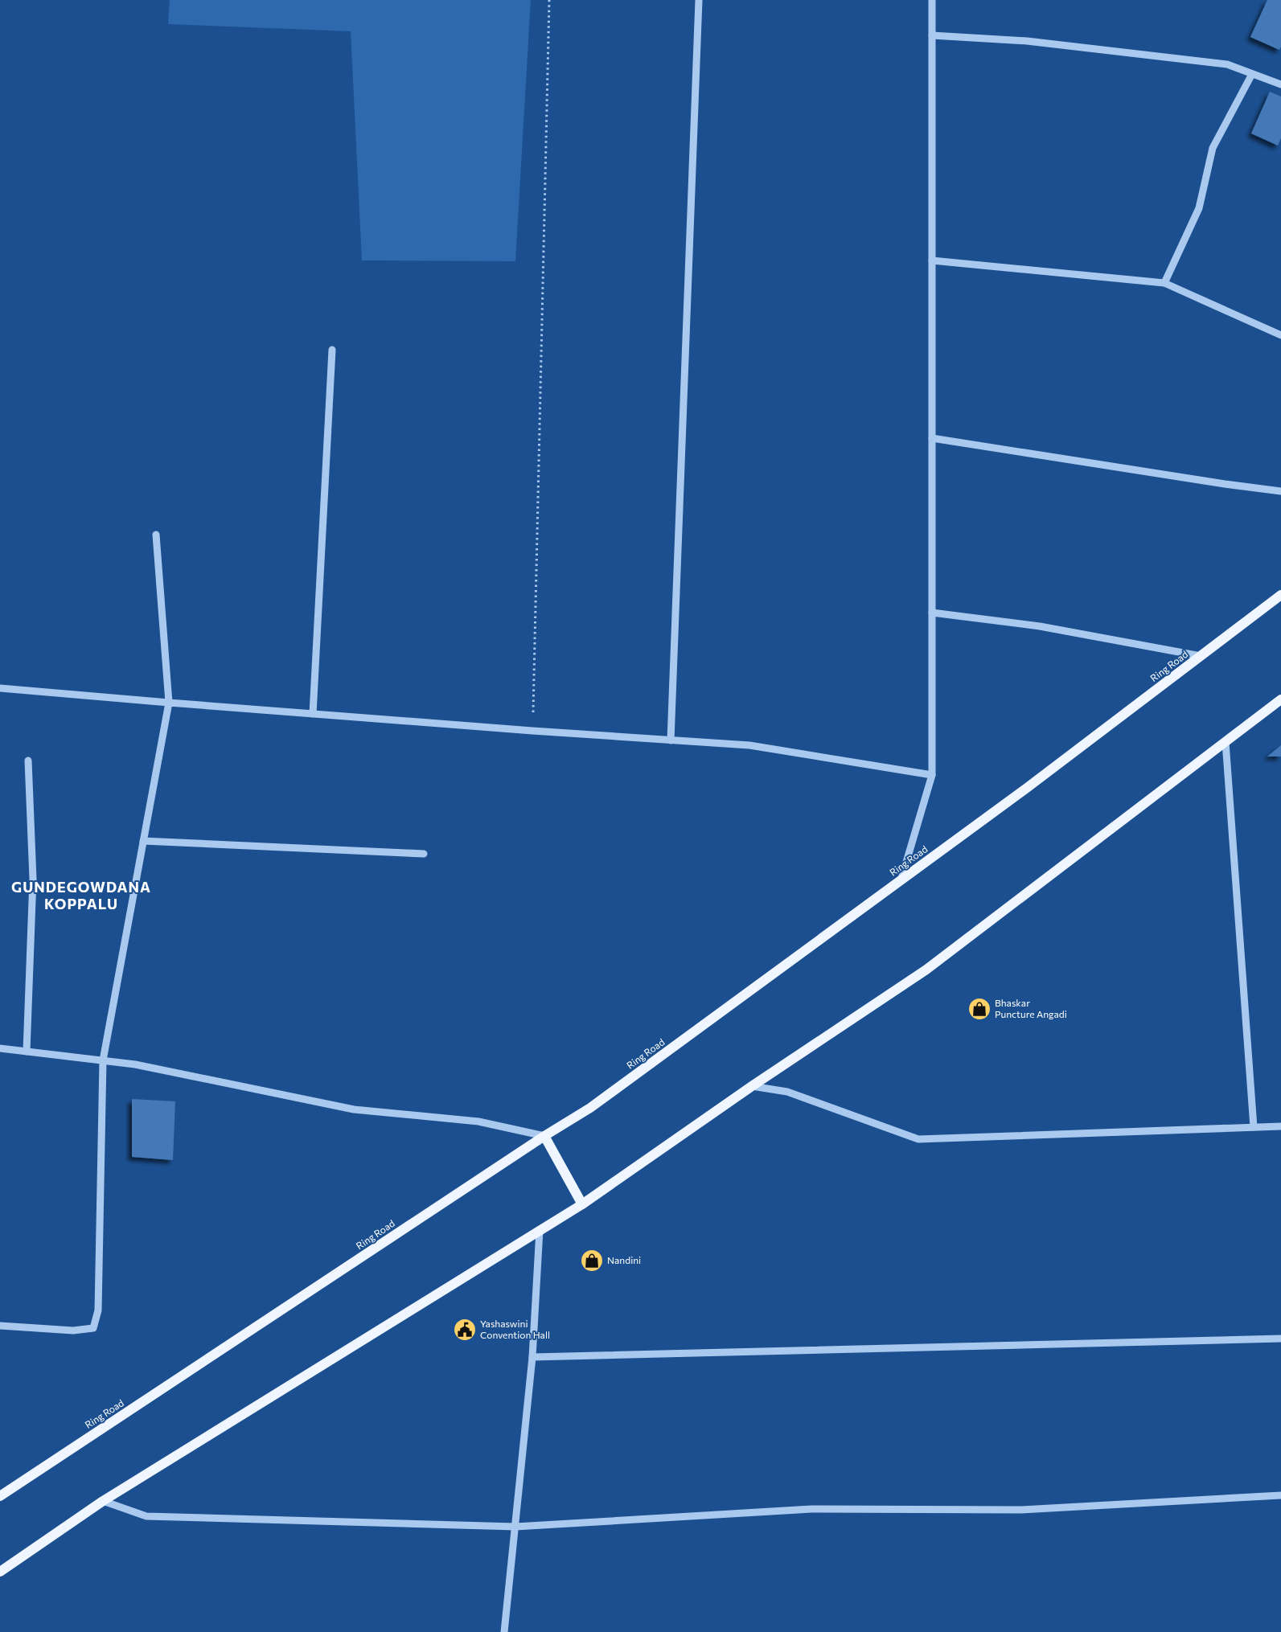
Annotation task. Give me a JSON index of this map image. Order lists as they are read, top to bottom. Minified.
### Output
{"streets":{"main road":["Ring Road"]},"districts":["GUNDEGOWDANA KOPPALU"],"places":{"shop":["Bhaskar Puncture Angadi","Nandini"],"public building":["Yashaswini Convention Hall"]}}
